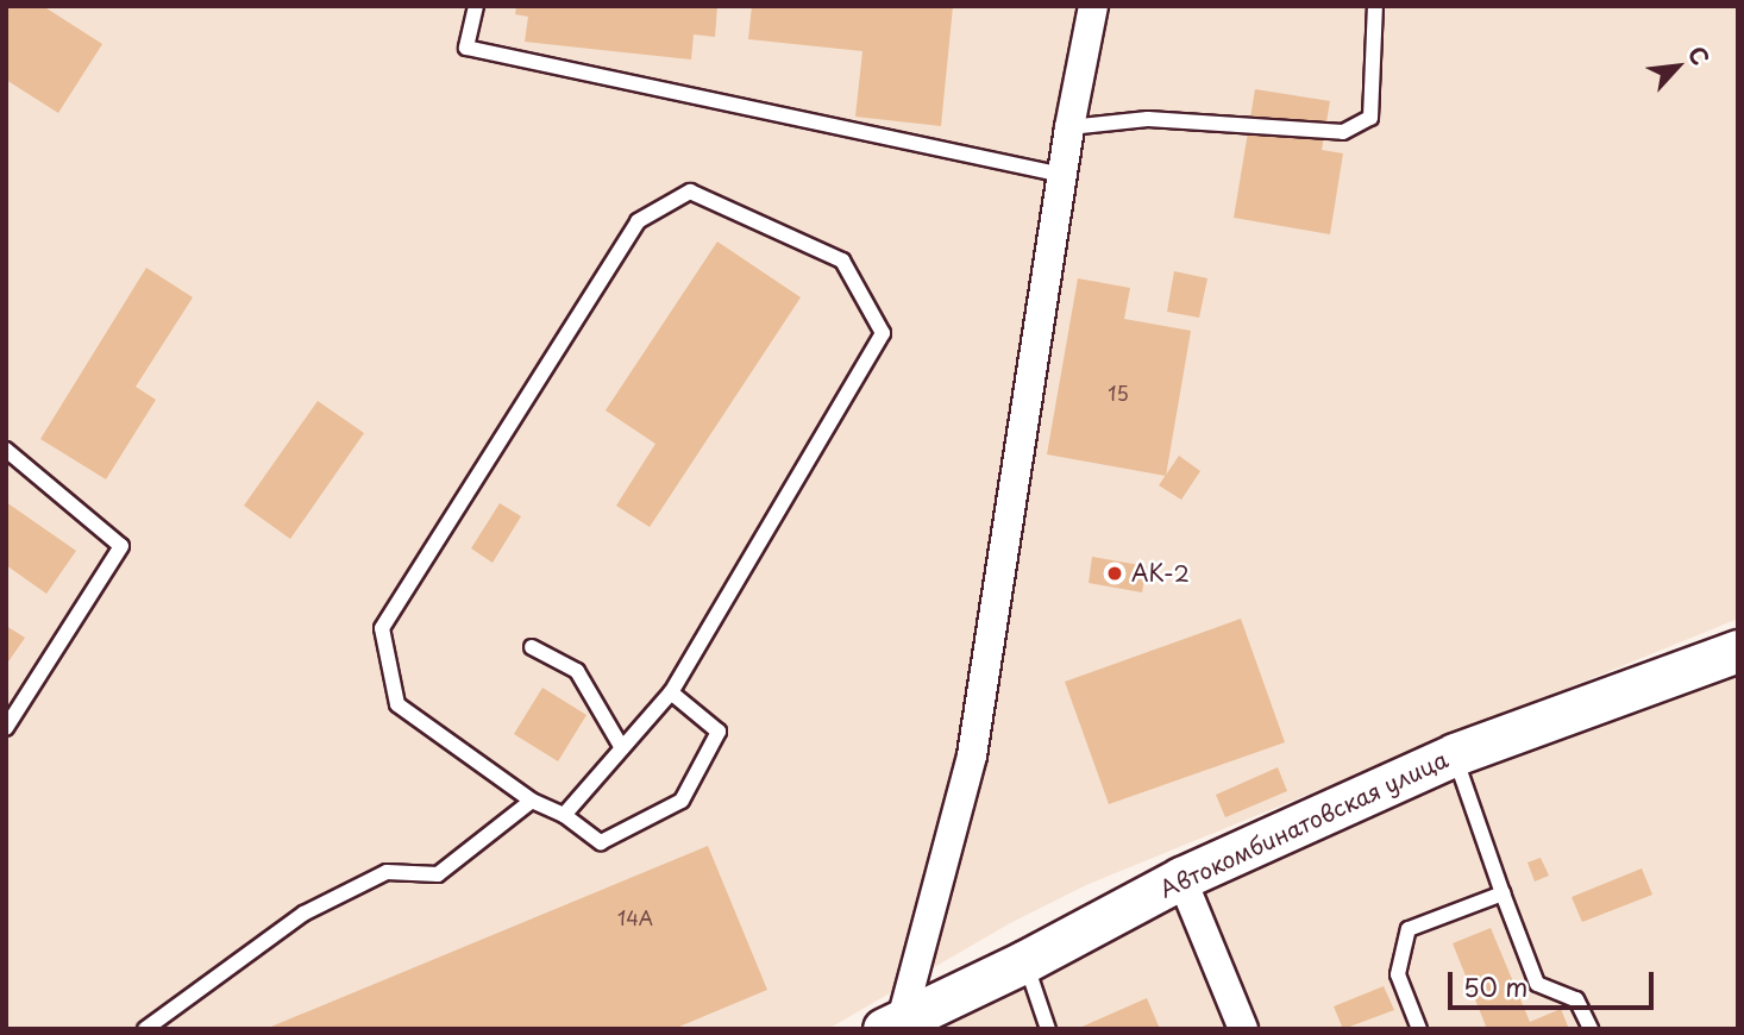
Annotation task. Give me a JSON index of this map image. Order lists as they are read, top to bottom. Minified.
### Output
{"streets":{"street":["Автокомбинатовская улица"]},"places":["АК-2"],"house_numbers":["15","14А"],"scale_bar":"50 m","north":"top right"}
